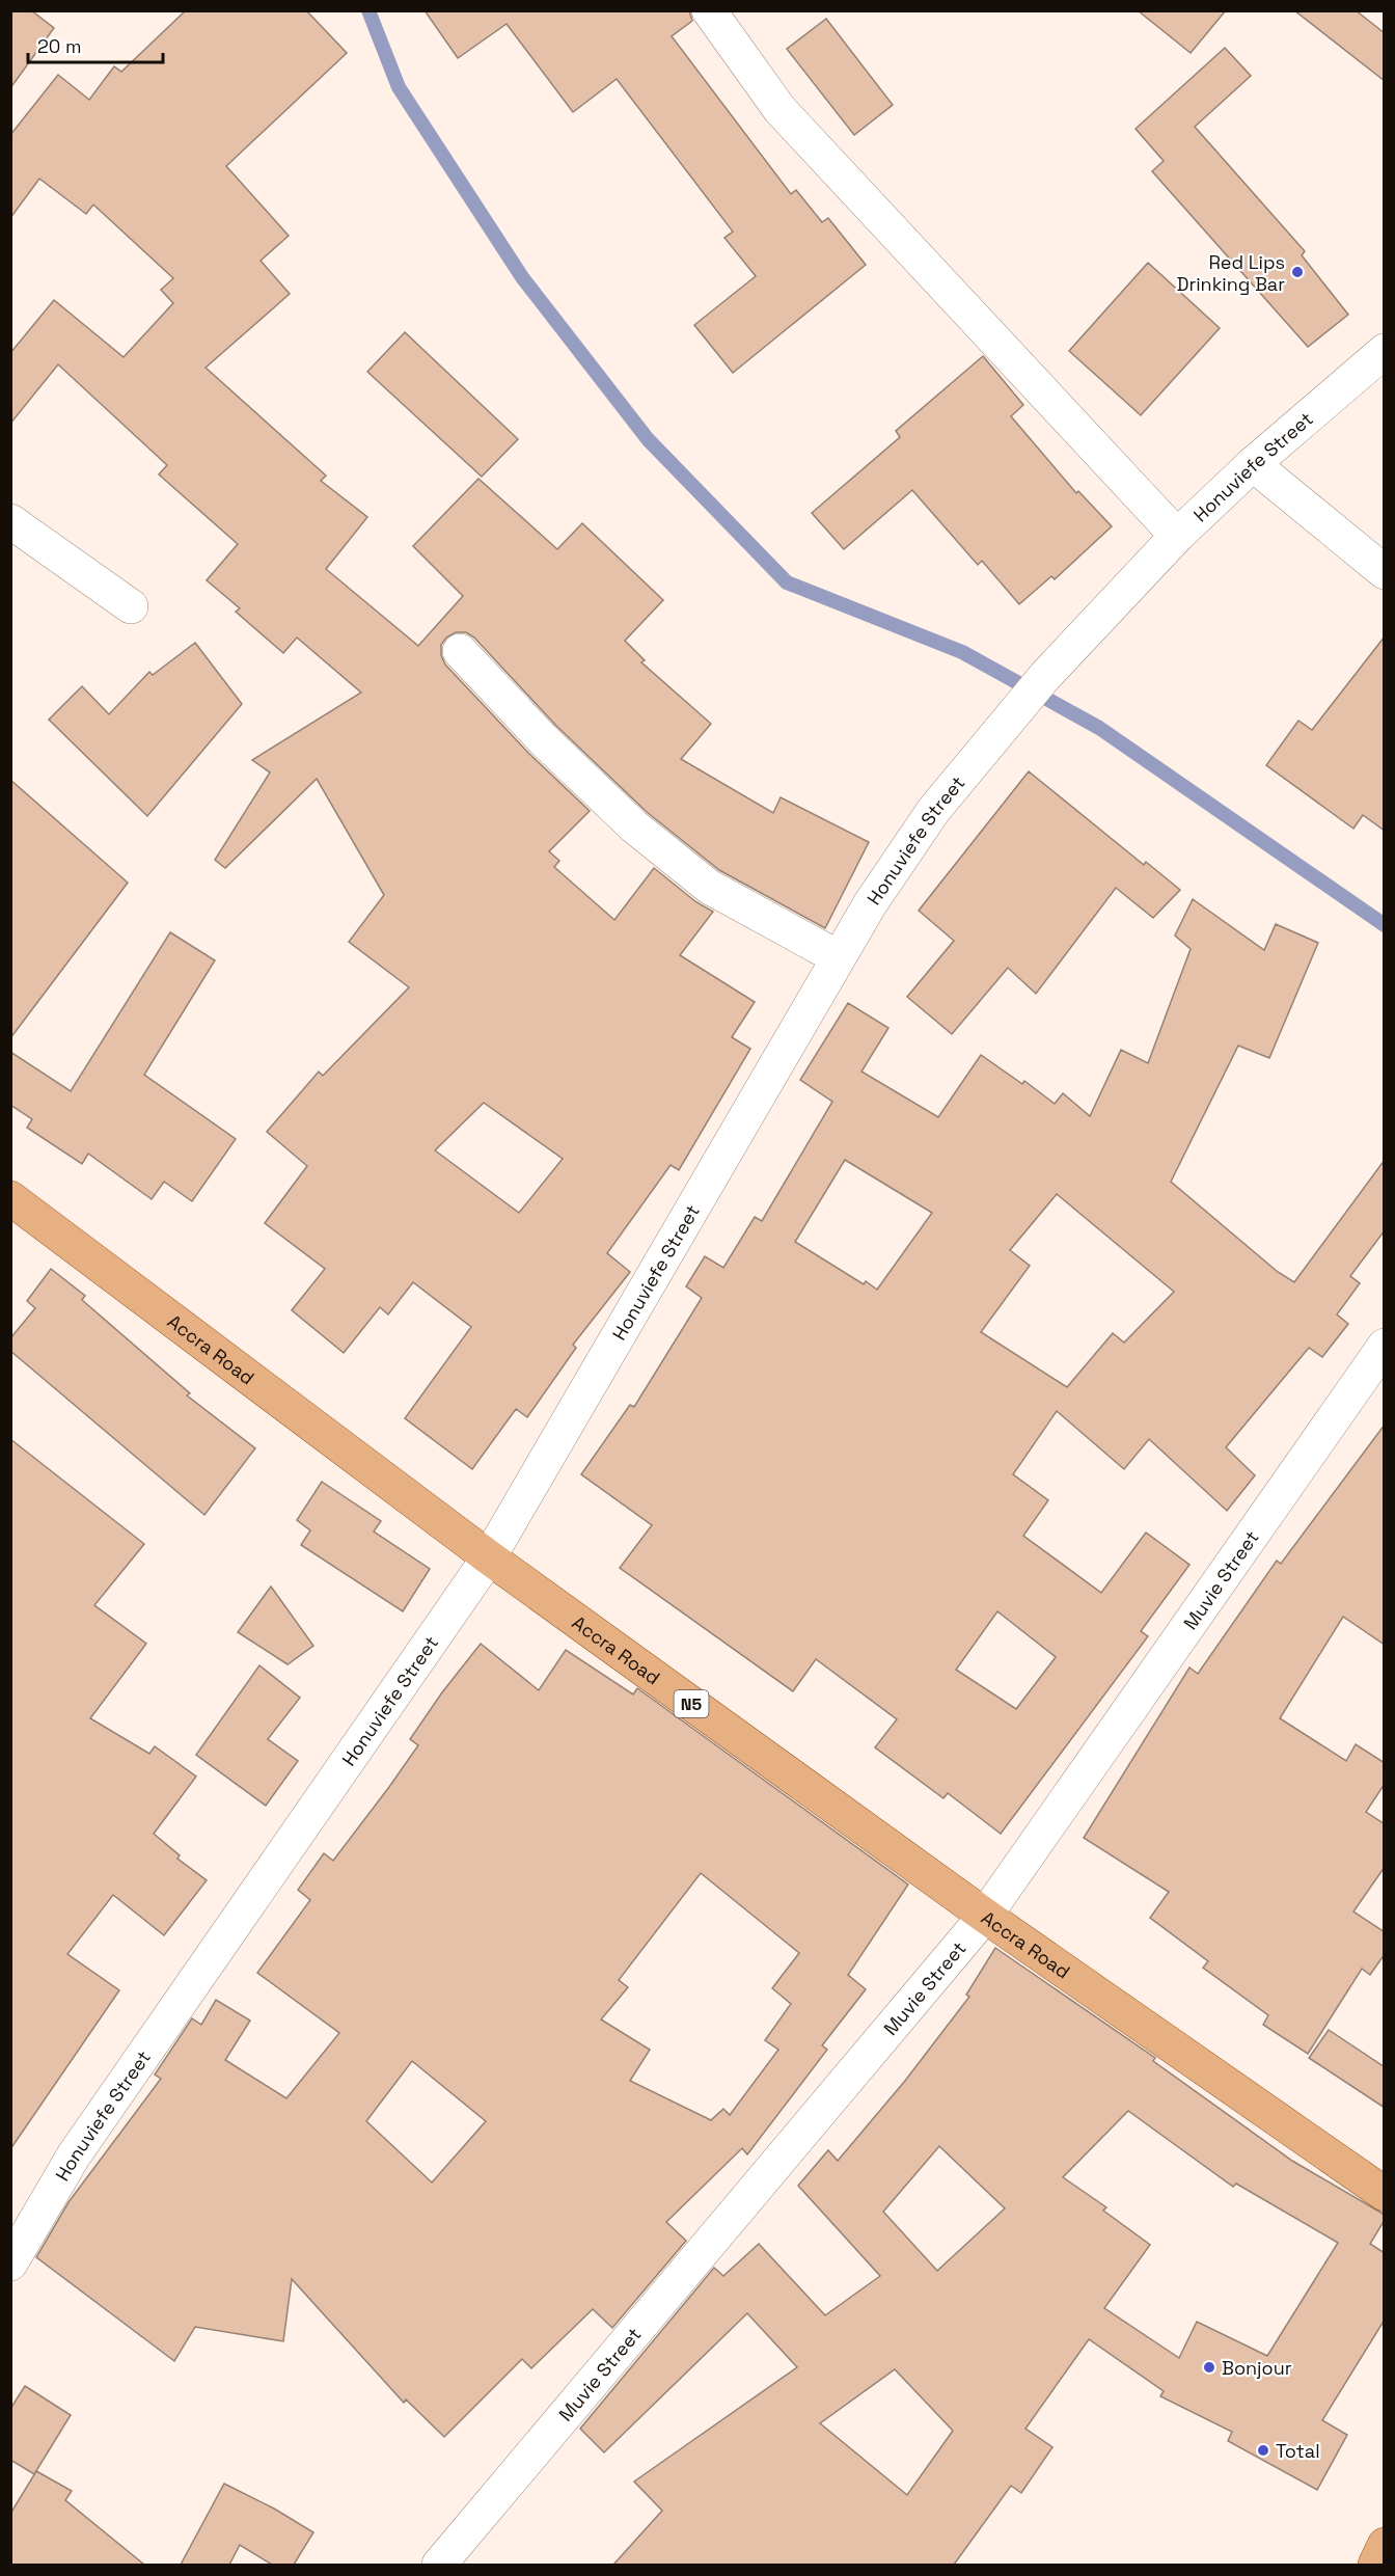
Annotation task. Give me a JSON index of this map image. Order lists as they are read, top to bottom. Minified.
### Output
{"streets":{"main road":["Accra Road","N5"],"street":["Honuviefe Street","Muvie Street"]},"crossings":[["Honuviefe Street","Accra Road"],["Accra Road","Muvie Street"]],"places":["Red Lips Drinking Bar","Bonjour","Total"],"scale_bar":"20 m"}
